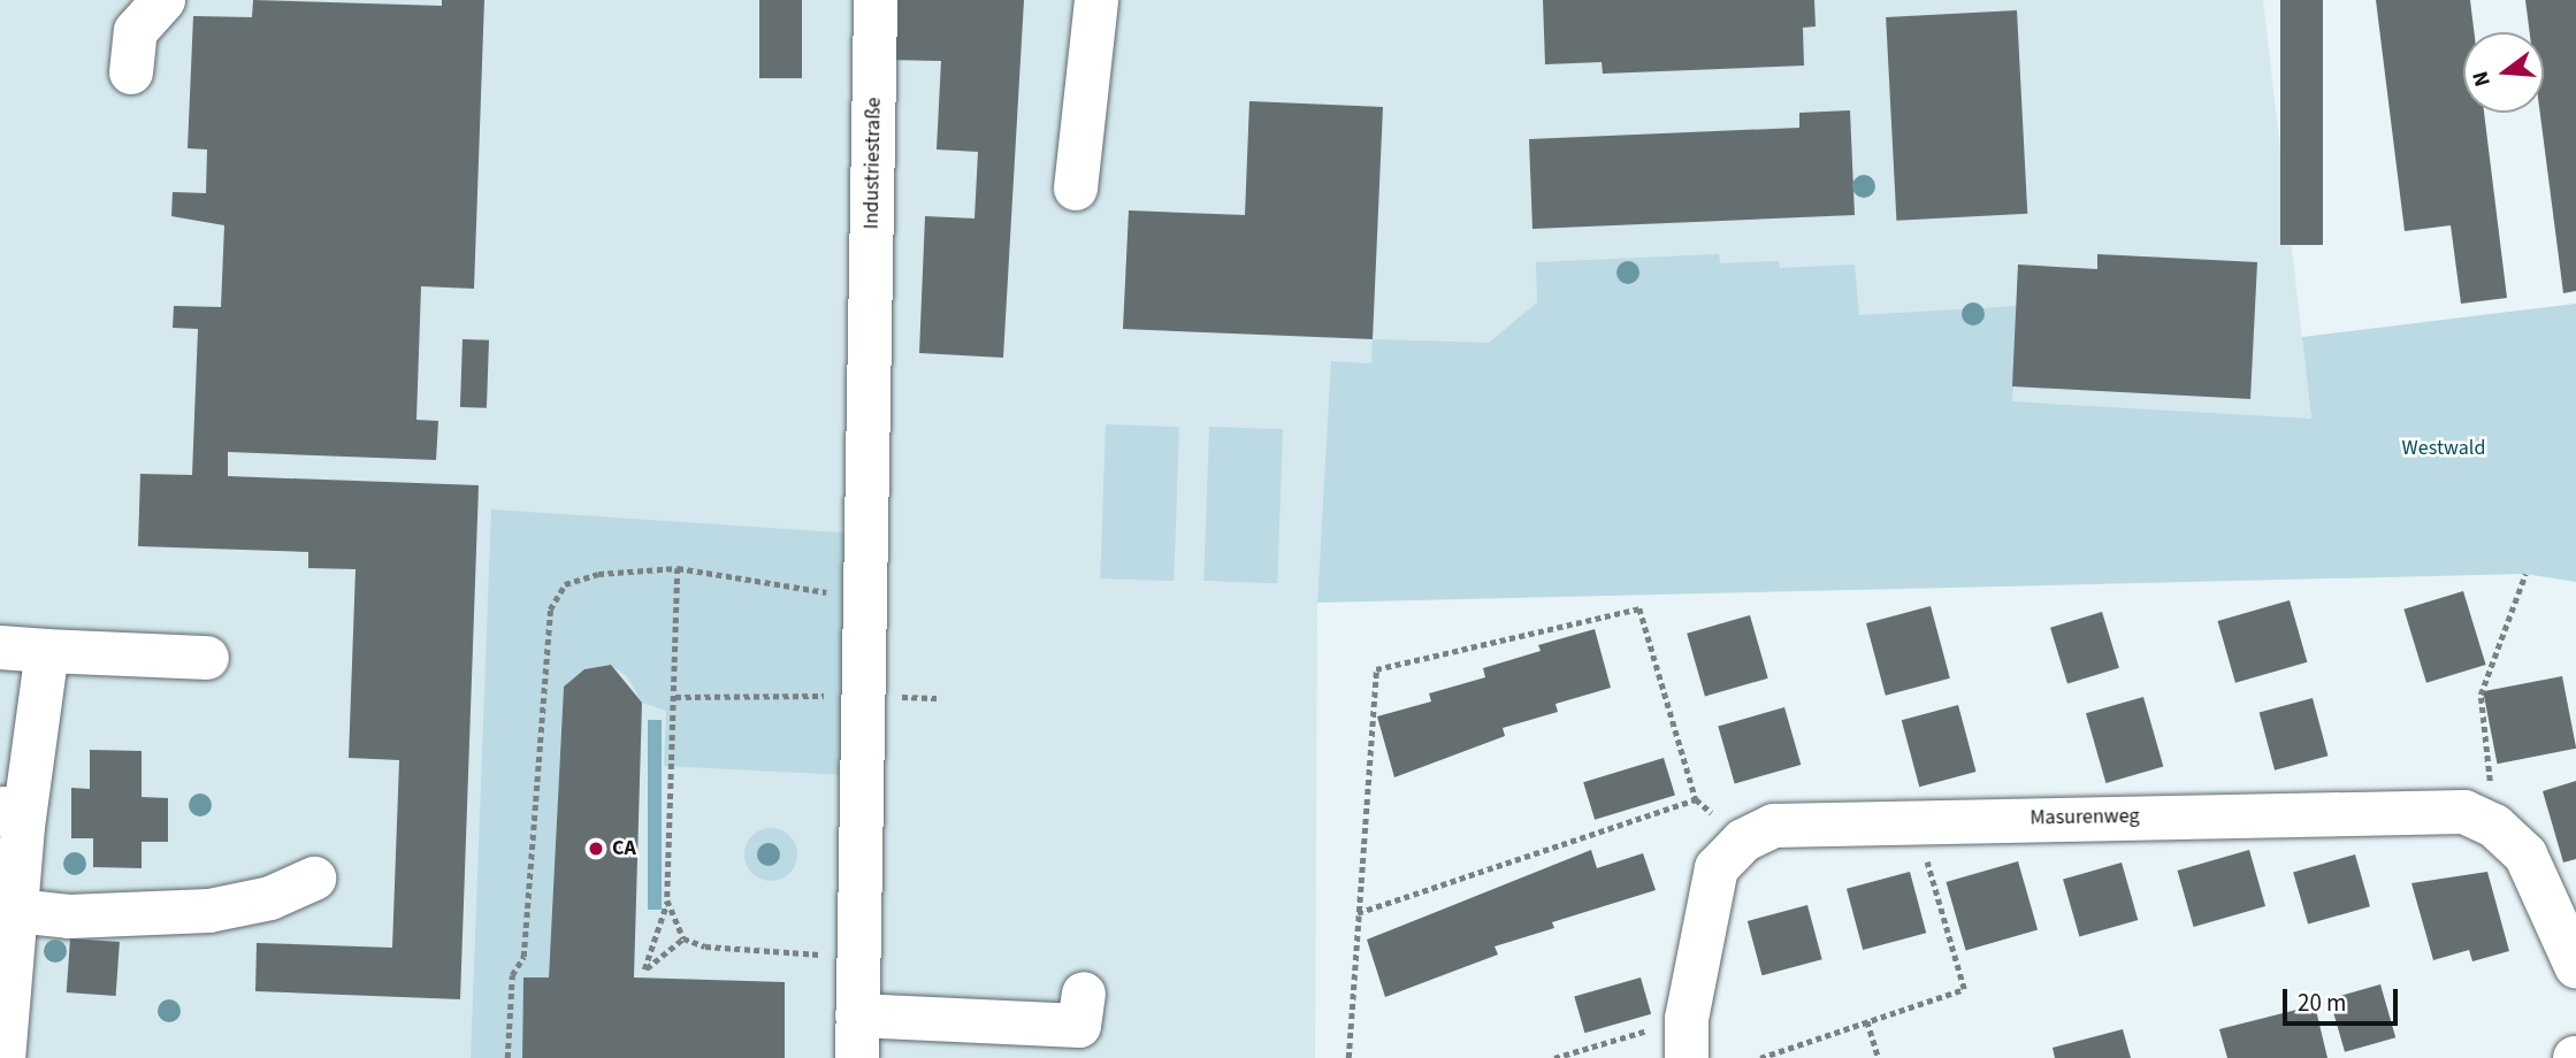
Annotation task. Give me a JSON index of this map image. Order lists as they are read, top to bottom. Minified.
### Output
{"streets":{"street":["Industriestraße","Masurenweg"]},"parks":["Westwald"],"places":["CA"],"scale_bar":"20 m","north":"left"}
